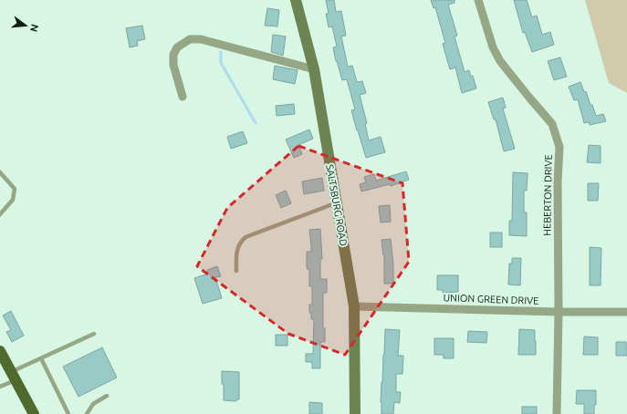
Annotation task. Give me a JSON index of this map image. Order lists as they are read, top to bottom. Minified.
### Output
{"streets":{"main road":["SALTSBURG ROAD"],"street":["HEBERTON DRIVE","UNION GREEN DRIVE"]},"crossings":[["HEBERTON DRIVE","UNION GREEN DRIVE"],["SALTSBURG ROAD","UNION GREEN DRIVE"]],"north":"right"}
